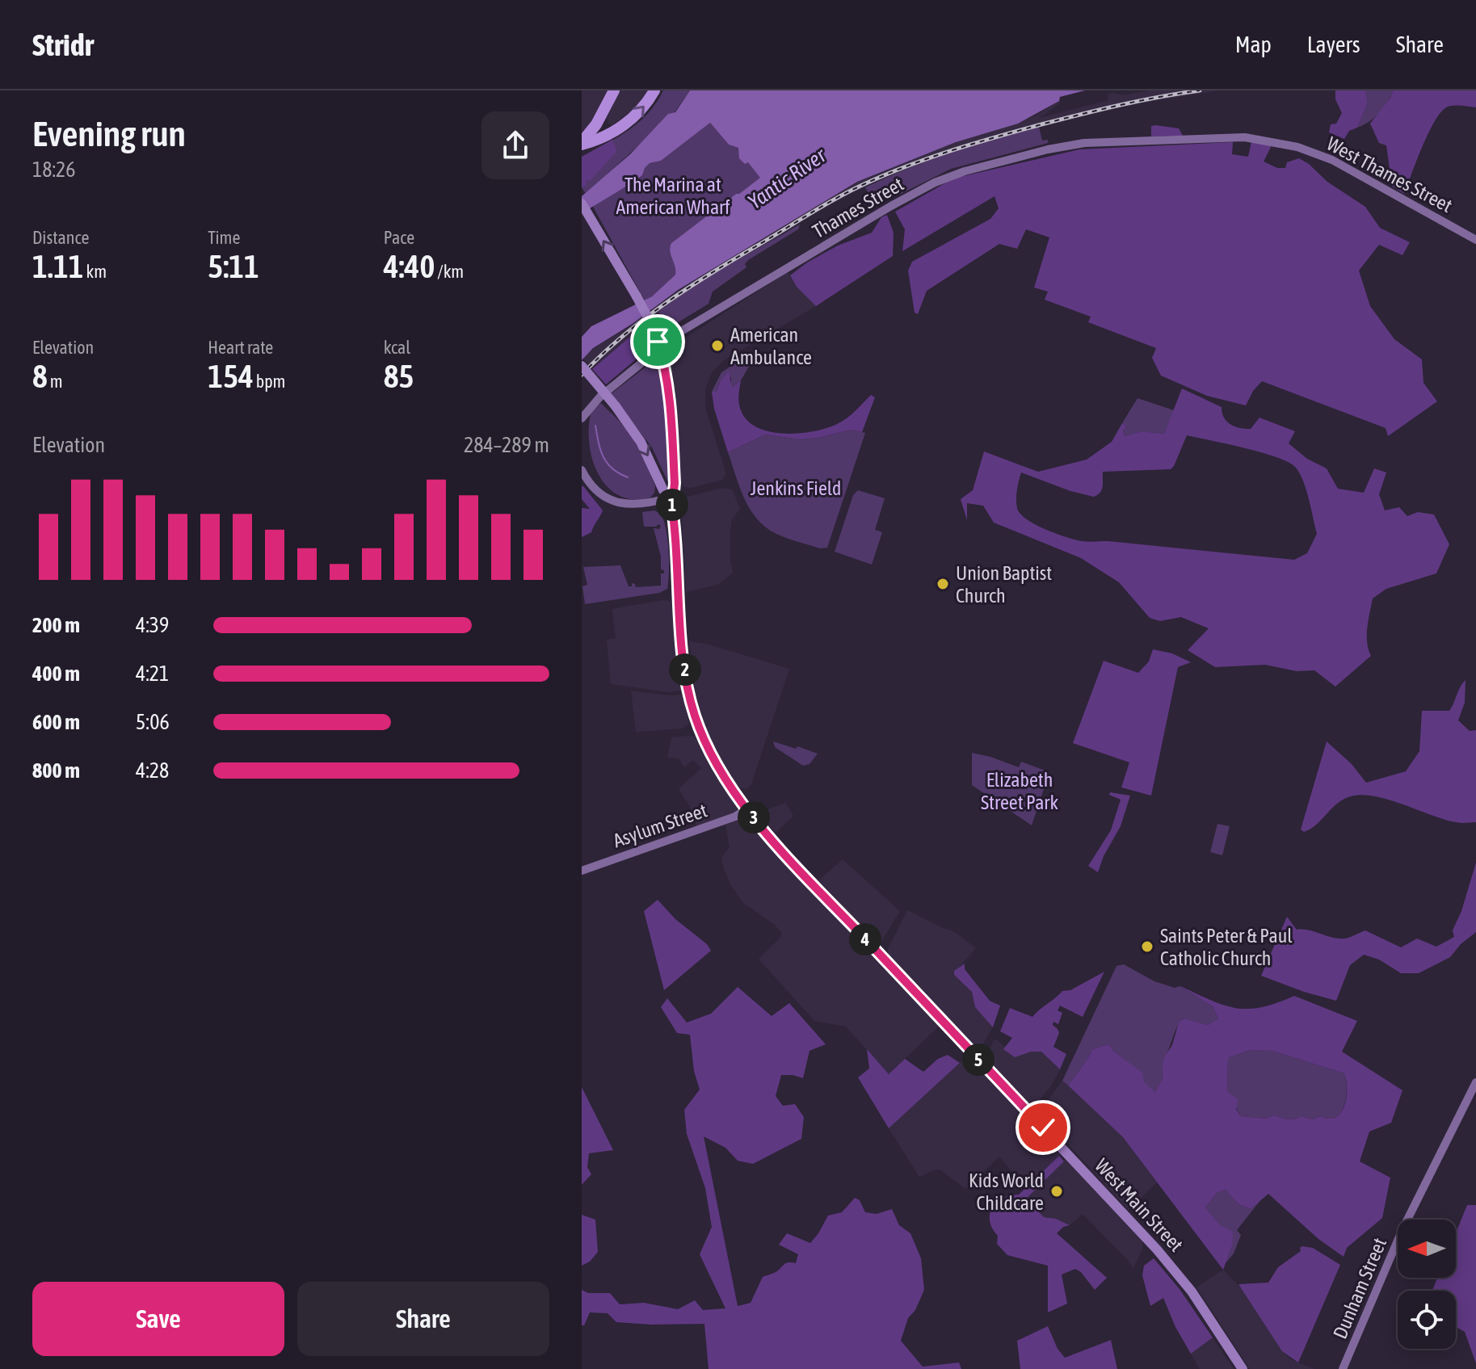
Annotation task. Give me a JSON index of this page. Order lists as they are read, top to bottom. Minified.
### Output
{"streets":{"main road":["West Thames Street","Thames Street","Asylum Street","West Main Street","Dunham Street"]},"crossings":[["West Thames Street","Thames Street"],["Thames Street","West Main Street"],["Asylum Street","West Main Street"]],"water":["Yantic River"],"parks":["The Marina at American Wharf","Jenkins Field","Elizabeth Street Park"],"places":["American Ambulance","Union Baptist Church","Saints Peter & Paul Catholic Church","Kids World Childcare"],"north":"left","page":{"header":"Stridr","nav":["Map","Layers","Share"],"heading":["Evening run","18:26"],"stats":[["Distance","1.11 km"],["Time","5:11"],["Pace","4:40 /km"],["Elevation","8 m"],["Heart rate","154 bpm"],["kcal","85"]],"chart":["Elevation","284–289 m"],"pins":["1","2","3","4","5"],"list":[{"name":"200 m","note":"4:39"},{"name":"400 m","note":"4:21"},{"name":"600 m","note":"5:06"},{"name":"800 m","note":"4:28"}],"buttons":["Save","Share"]}}
